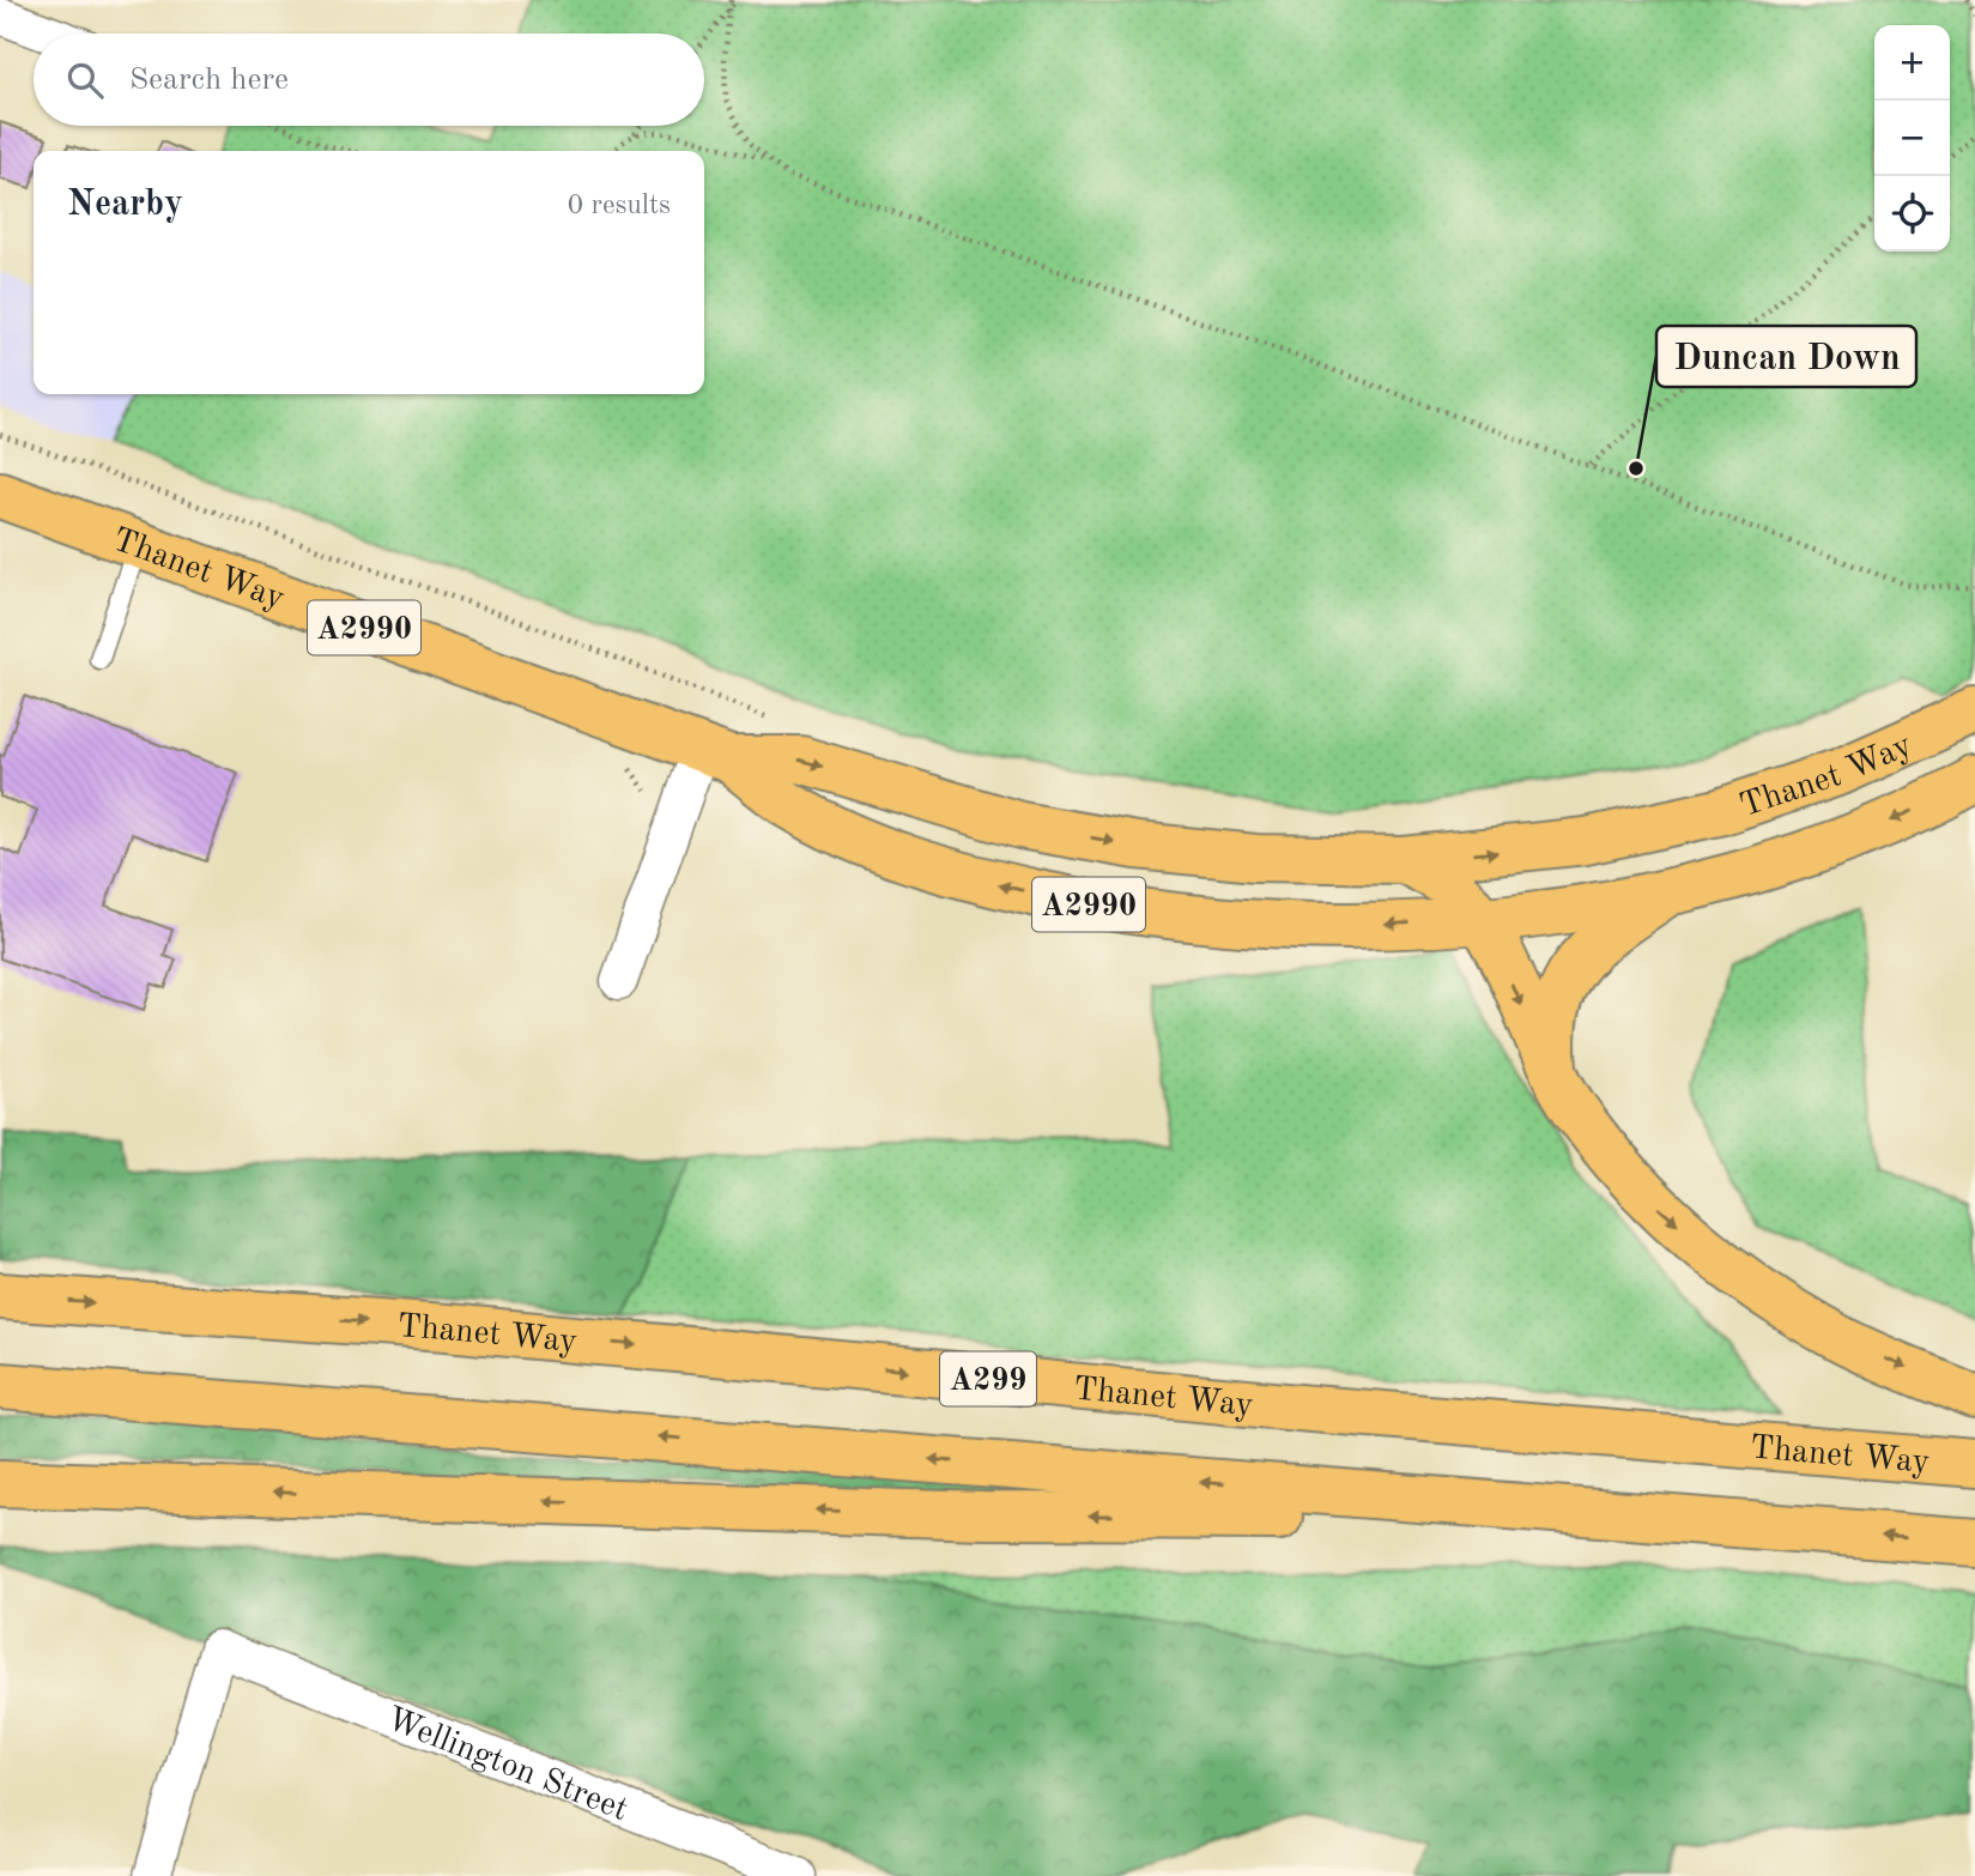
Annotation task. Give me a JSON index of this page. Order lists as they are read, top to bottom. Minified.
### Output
{"streets":{"main road":["Thanet Way","A2990","A299"],"street":["Wellington Street"]},"places":["Duncan Down"],"page":{"map_buttons":["+","−"],"search":"Search here","heading":["Nearby","0 results"]}}
